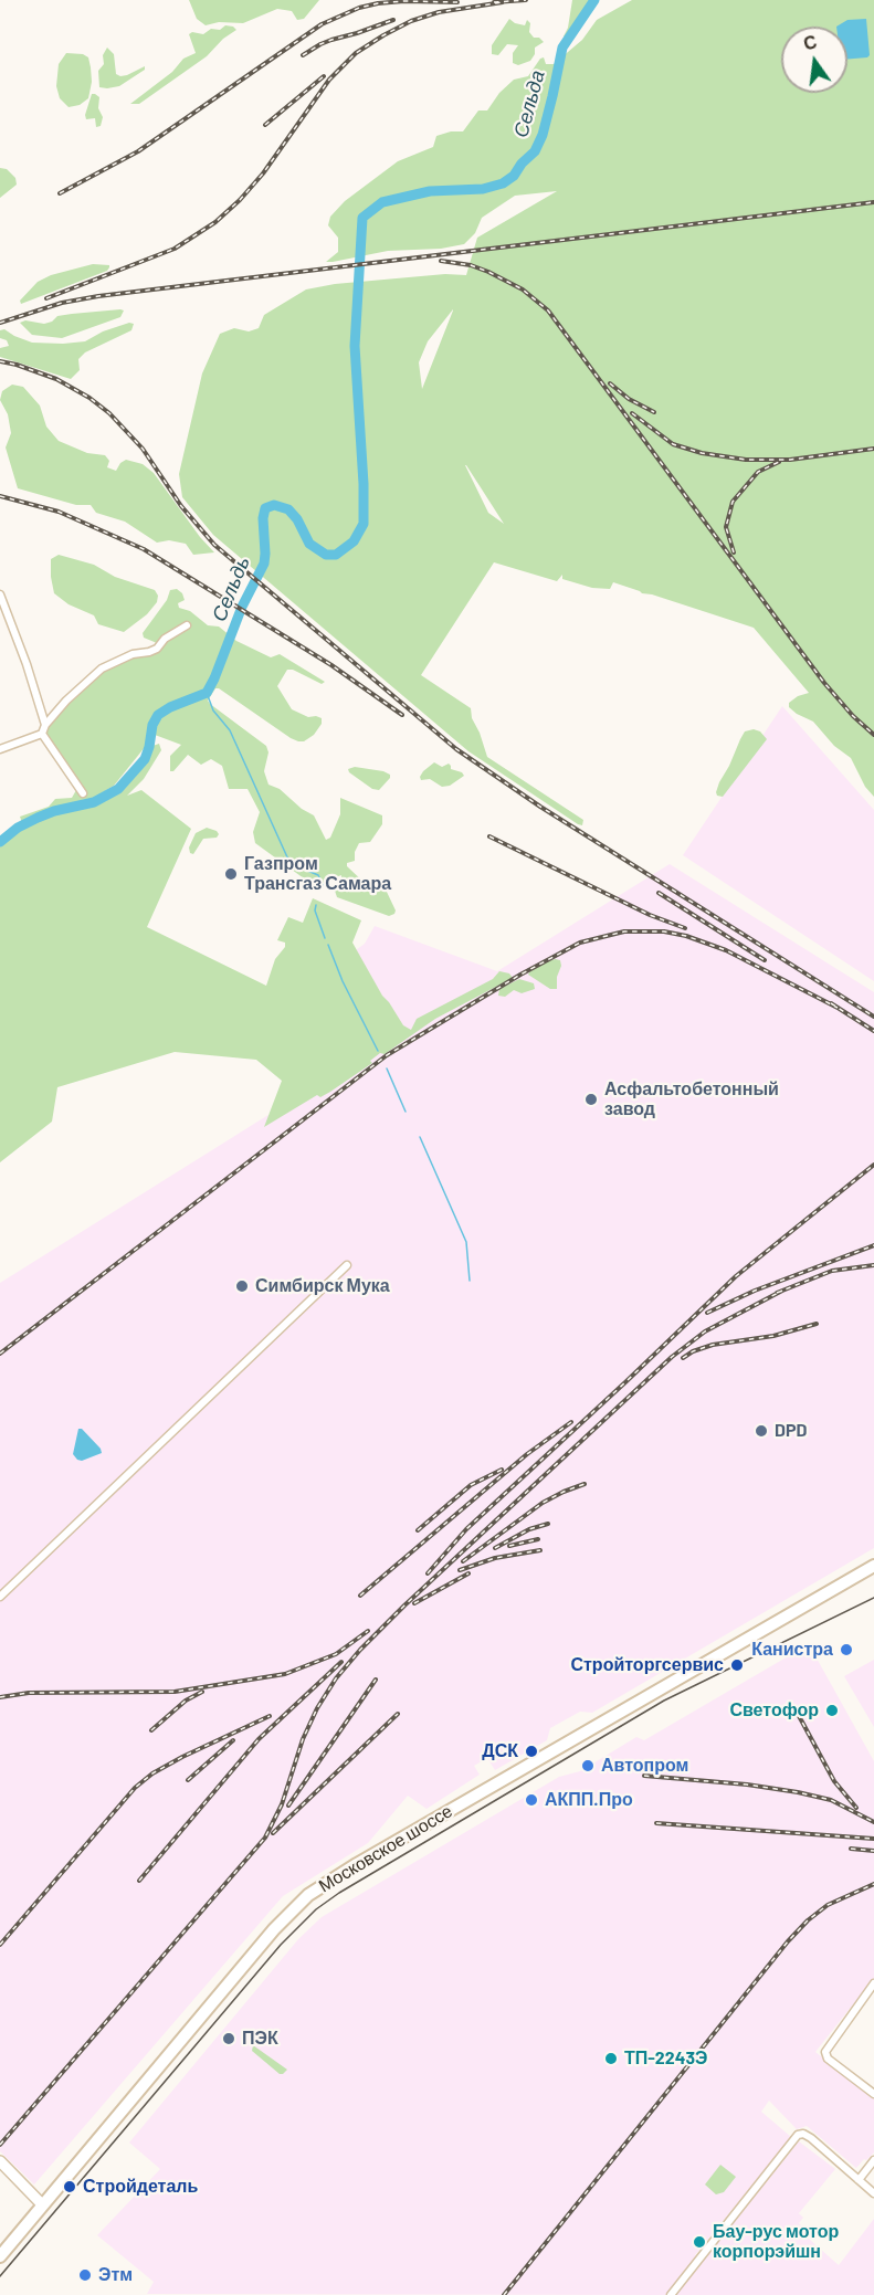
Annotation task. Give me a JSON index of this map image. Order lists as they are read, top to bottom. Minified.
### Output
{"streets":{"main road":["Московское шоссе"]},"water":["Сельда","Сельдь"],"places":["Газпром Трансгаз Самара","Асфальтобетонный завод","Симбирск Мука","DPD","Канистра","Стройторгсервис","Светофор","ДСК","Автопром","АКПП.Про","ПЭК","ТП-2243Э","Стройдеталь","Бау-рус мотор корпорэйшн","Этм"],"north":"top"}
